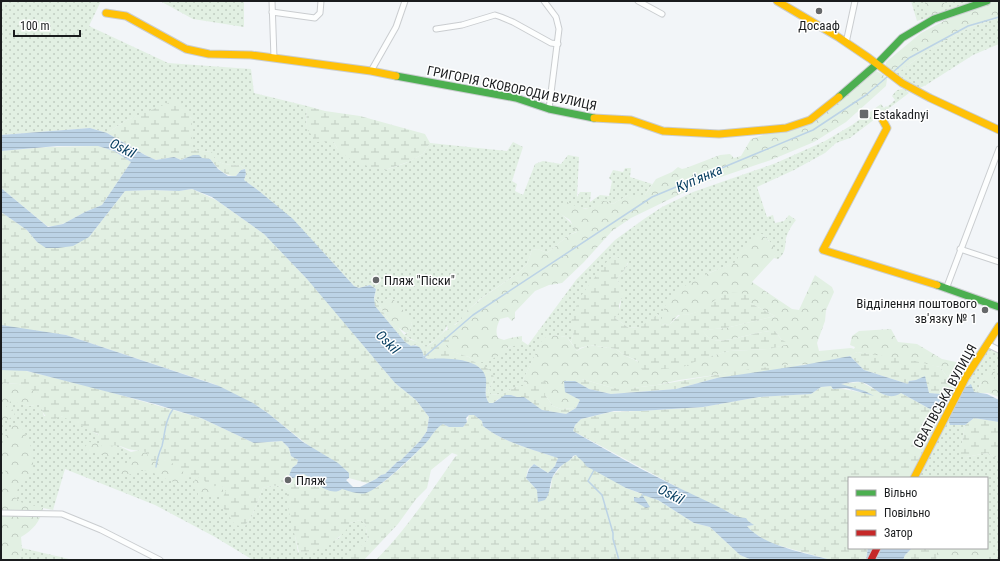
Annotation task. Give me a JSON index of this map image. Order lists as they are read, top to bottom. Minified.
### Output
{"streets":{"street":["ГРИГОРІЯ СКОВОРОДИ ВУЛИЦЯ","СВАТІВСЬКА ВУЛИЦЯ"]},"water":["Oskil","Куп'янка"],"places":{"other":["Досааф","Пляж \"Піски\"","Відділення поштового зв'язку № 1","Пляж"],"transit":["Estakadnyi"]},"legend":["Вільно","Повільно","Затор"],"scale_bar":"100 m"}
